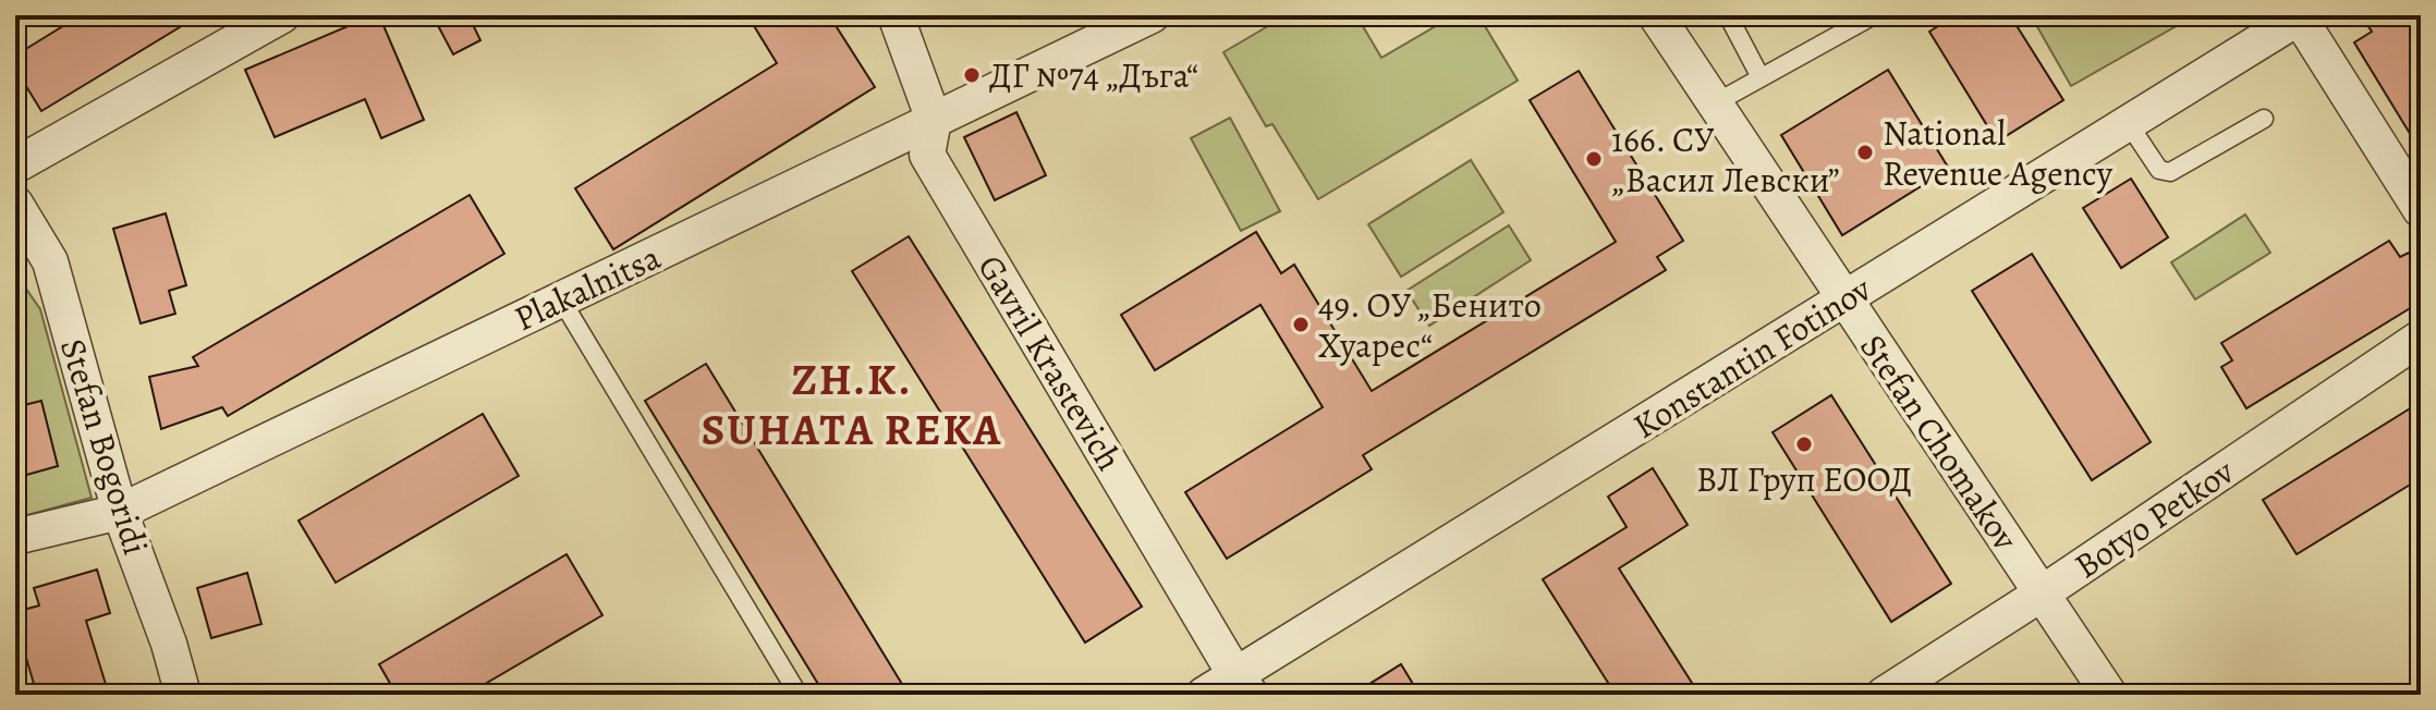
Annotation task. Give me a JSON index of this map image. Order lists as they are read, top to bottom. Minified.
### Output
{"streets":{"street":["Plakalnitsa","Konstantin Fotinov","Gavril Krastevich","Stefan Chomakov","Stefan Bogoridi","Botyo Petkov"]},"crossings":[["Plakalnitsa","Gavril Krastevich"],["Plakalnitsa","Stefan Bogoridi"],["Konstantin Fotinov","Gavril Krastevich"],["Konstantin Fotinov","Stefan Chomakov"],["Stefan Chomakov","Botyo Petkov"]],"districts":["ZH.K. SUHATA REKA"],"places":["ДГ №74 „Дъга“","National Revenue Agency","166. СУ „Васил Левски”","49. ОУ „Бенито Хуарес“","ВЛ Груп ЕООД"]}
